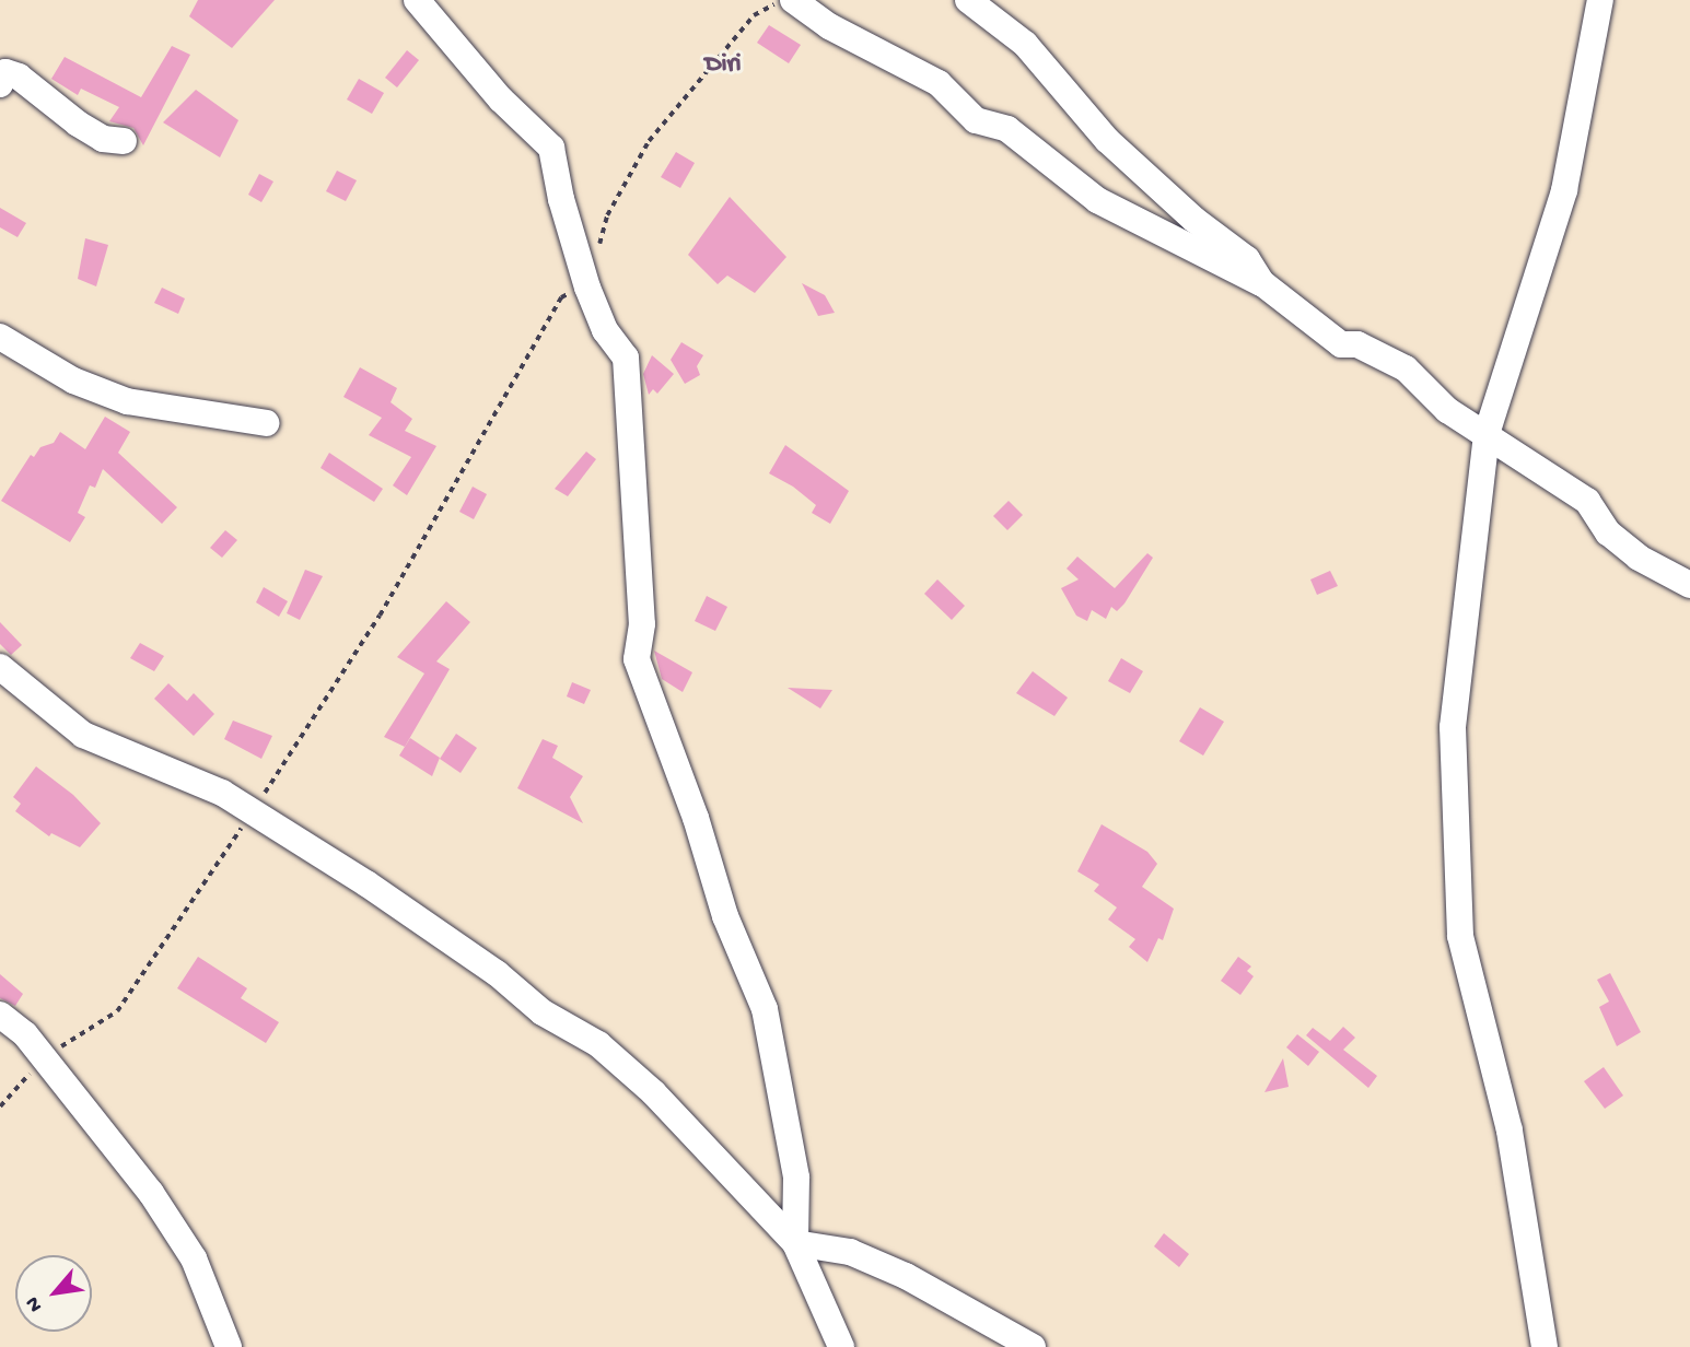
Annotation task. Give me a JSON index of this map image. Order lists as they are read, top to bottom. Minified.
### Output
{"districts":["Diri"],"north":"bottom left"}
